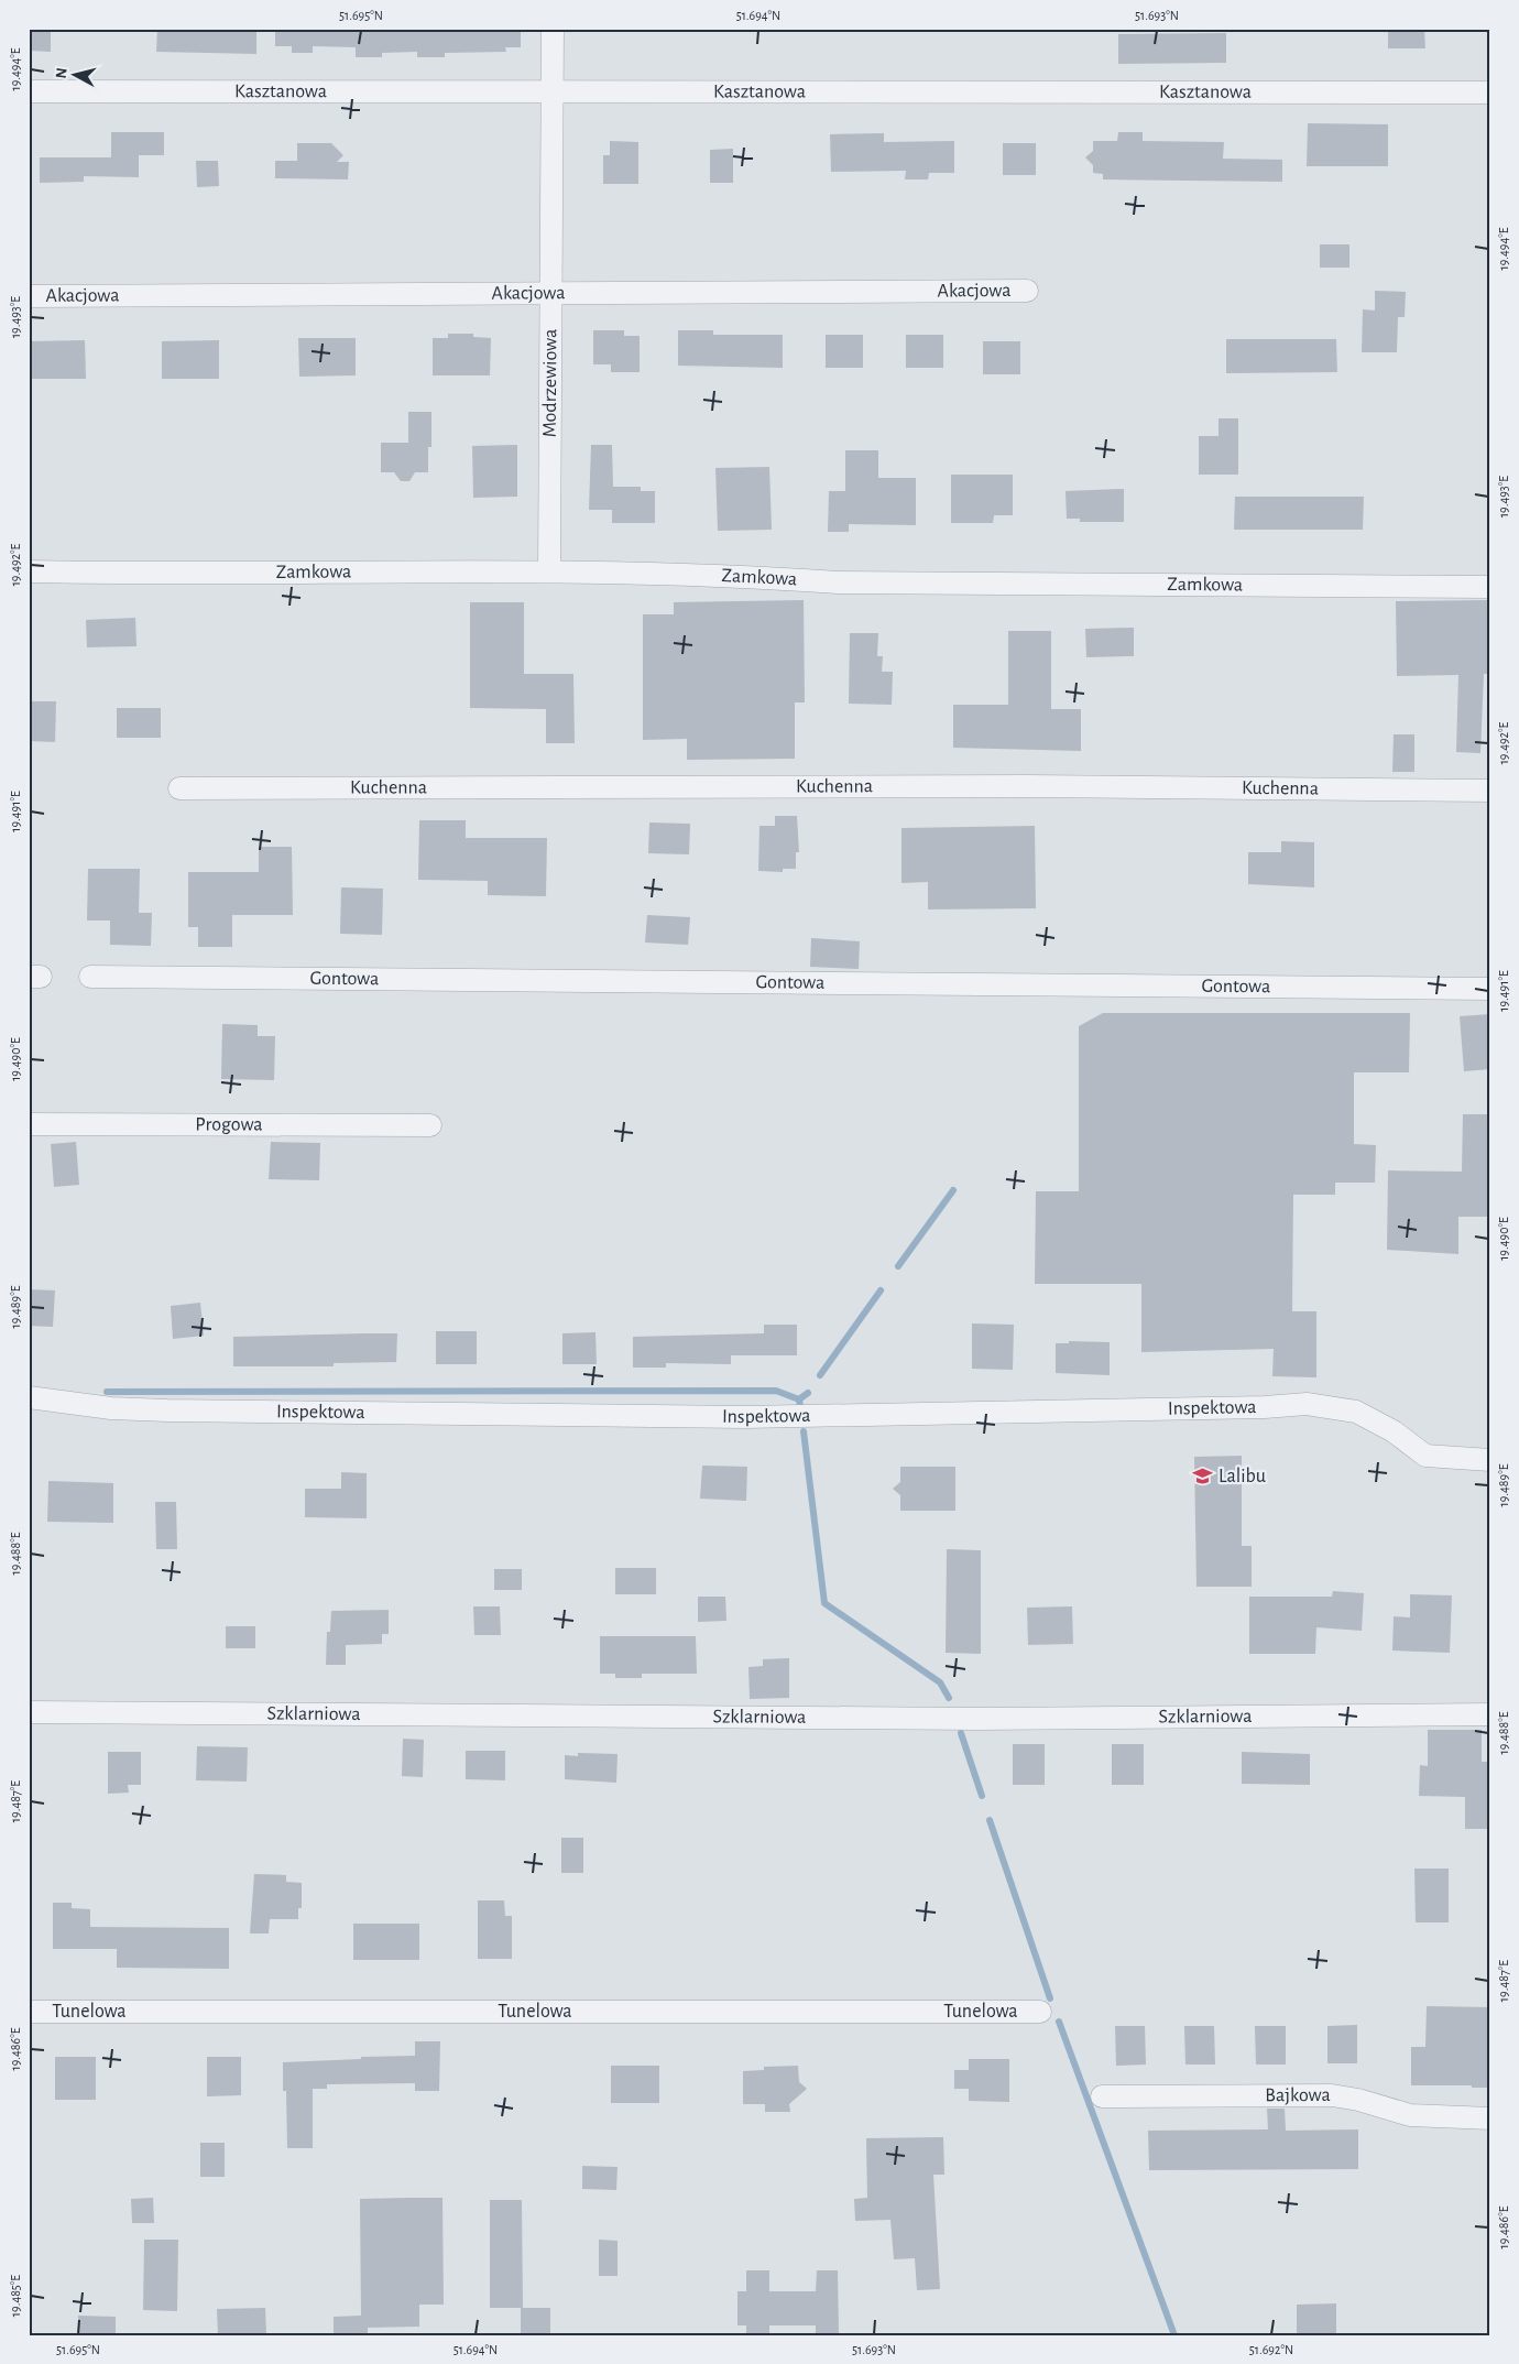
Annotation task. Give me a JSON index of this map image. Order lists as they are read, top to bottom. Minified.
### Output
{"streets":{"street":["Kasztanowa","Akacjowa","Modrzewiowa","Zamkowa","Kuchenna","Gontowa","Progowa","Inspektowa","Szklarniowa","Tunelowa","Bajkowa"]},"crossings":[["Kasztanowa","Modrzewiowa"],["Akacjowa","Modrzewiowa"],["Modrzewiowa","Zamkowa"]],"places":{"school or university":["Lalibu"]},"north":"left","coordinates":["51.695°N","51.694°N","51.693°N","19.494°E","19.493°E","19.492°E","19.491°E","19.490°E","19.489°E","19.488°E","19.487°E","19.486°E","19.485°E","51.692°N"]}
